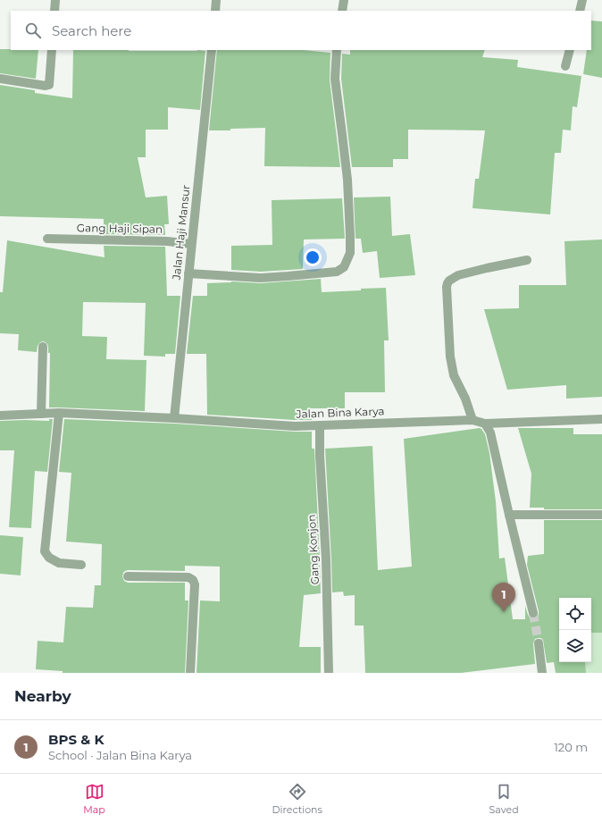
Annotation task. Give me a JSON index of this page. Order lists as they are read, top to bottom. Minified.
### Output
{"streets":{"street":["Gang Haji Sipan","Jalan Haji Mansur","Jalan Bina Karya","Gang Konjon"]},"crossings":[["Gang Haji Sipan","Jalan Haji Mansur"],["Jalan Haji Mansur","Jalan Bina Karya"],["Jalan Bina Karya","Gang Konjon"]],"page":{"search":"Search here","pins":"1","heading":"Nearby","list":[{"mark":"1","name":"BPS & K","note":"School · Jalan Bina Karya","value":"120 m"}],"nav":["Map","Directions","Saved"]}}
